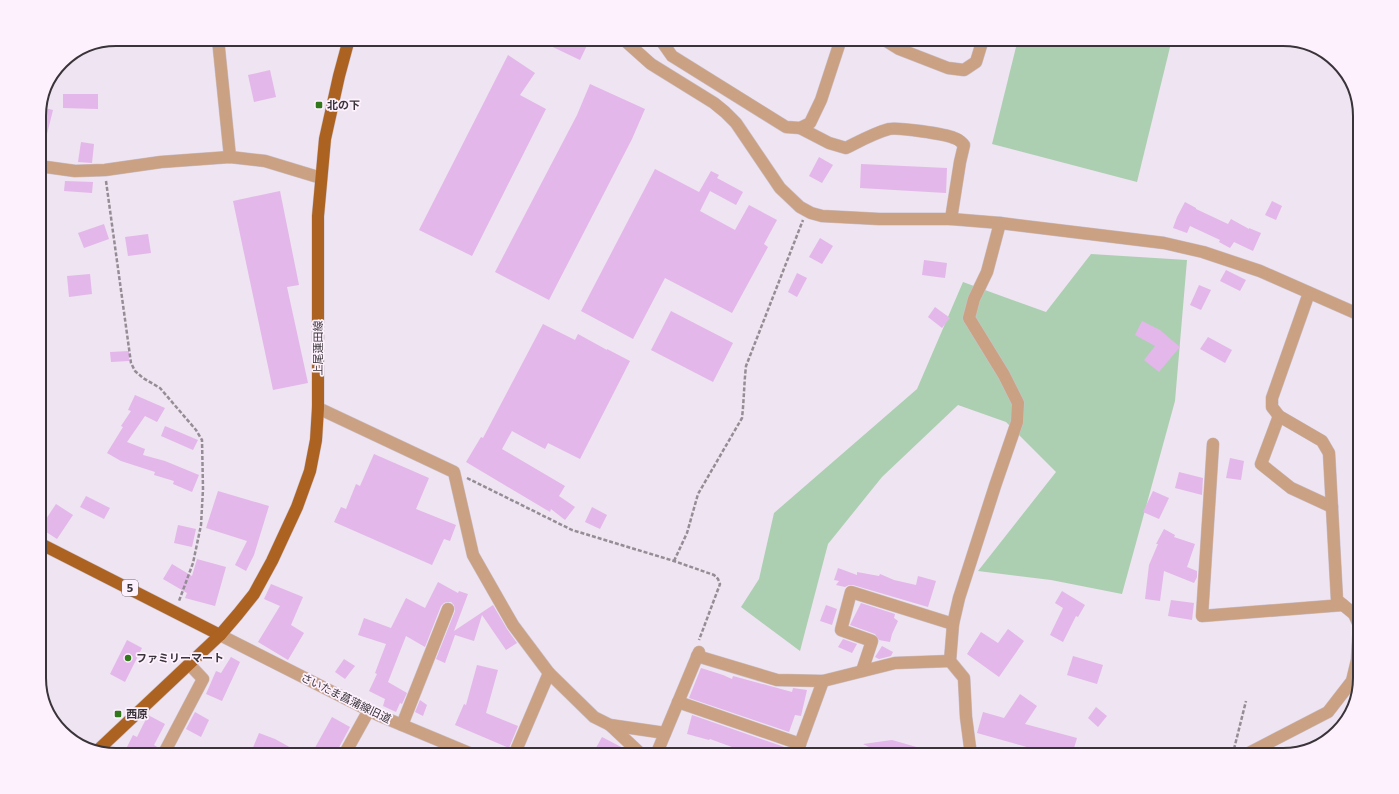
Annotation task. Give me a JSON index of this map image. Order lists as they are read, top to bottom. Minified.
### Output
{"streets":{"main road":["上尾蓮田線","5"],"street":["さいたま菖蒲線旧道"]},"crossings":[["上尾蓮田線","5"],["上尾蓮田線","さいたま菖蒲線旧道"],["5","さいたま菖蒲線旧道"]],"places":{"transit":["北の下","西原"],"other":["ファミリーマート"]}}
